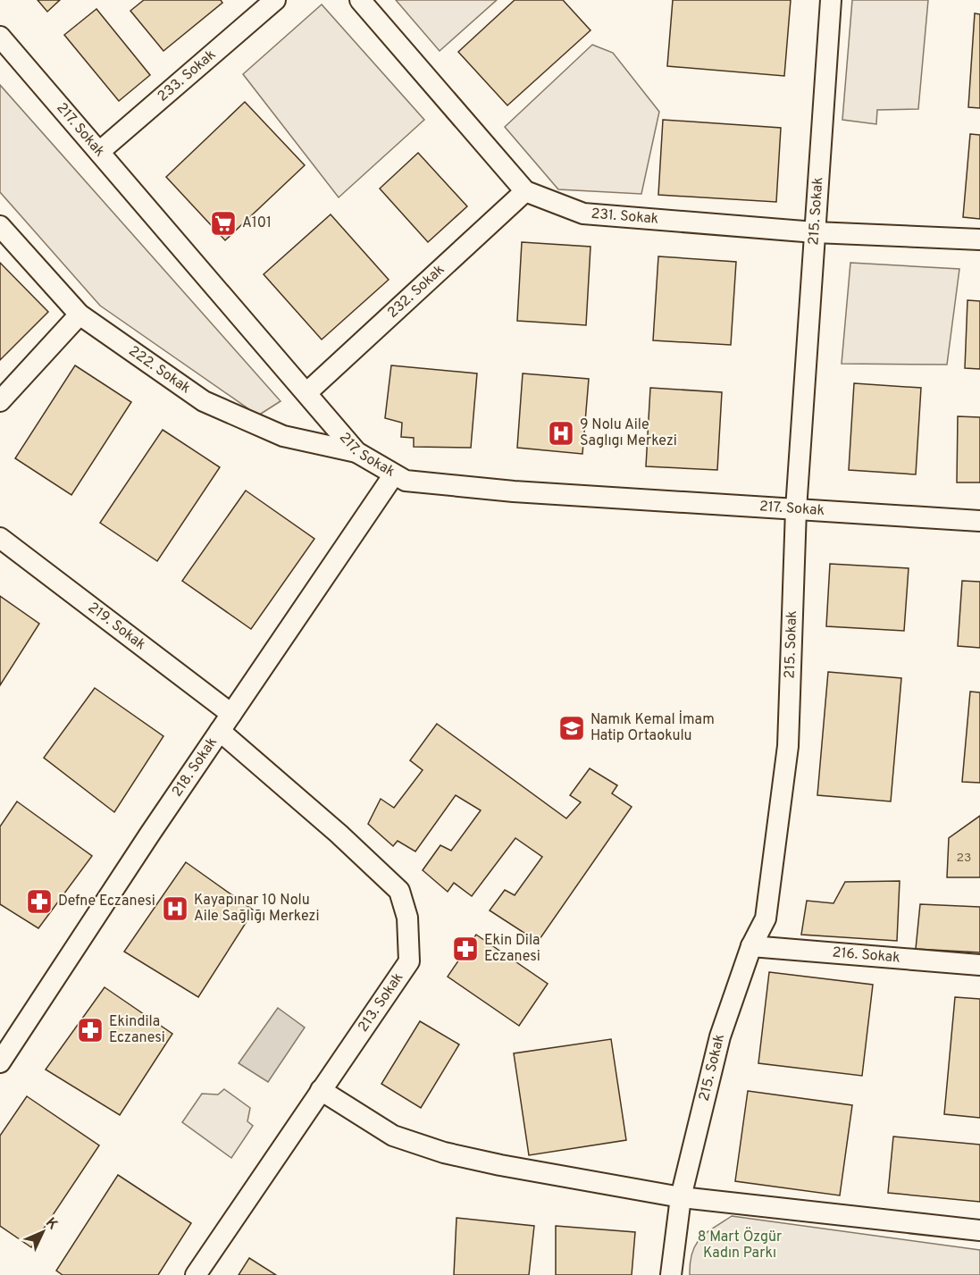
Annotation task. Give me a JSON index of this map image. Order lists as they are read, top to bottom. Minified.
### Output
{"streets":{"street":["233. Sokak","217. Sokak","215. Sokak","231. Sokak","232. Sokak","222. Sokak","219. Sokak","218. Sokak","216. Sokak","213. Sokak"]},"crossings":[["233. Sokak","217. Sokak"],["217. Sokak","215. Sokak"],["217. Sokak","232. Sokak"],["217. Sokak","222. Sokak"],["217. Sokak","218. Sokak"],["215. Sokak","231. Sokak"],["215. Sokak","216. Sokak"],["231. Sokak","232. Sokak"],["219. Sokak","218. Sokak"],["218. Sokak","213. Sokak"]],"parks":["8 Mart Özgür Kadın Parkı"],"places":{"supermarket":["A101"],"hospital":["9 Nolu Aile Saglıgı Merkezi","Kayapınar 10 Nolu Aile Sağlığı Merkezi"],"school or university":["Namık Kemal İmam Hatip Ortaokulu"],"pharmacy":["Defne Eczanesi","Ekin Dila Eczanesi","Ekindila Eczanesi"]},"house_numbers":["23"],"north":"top right"}
